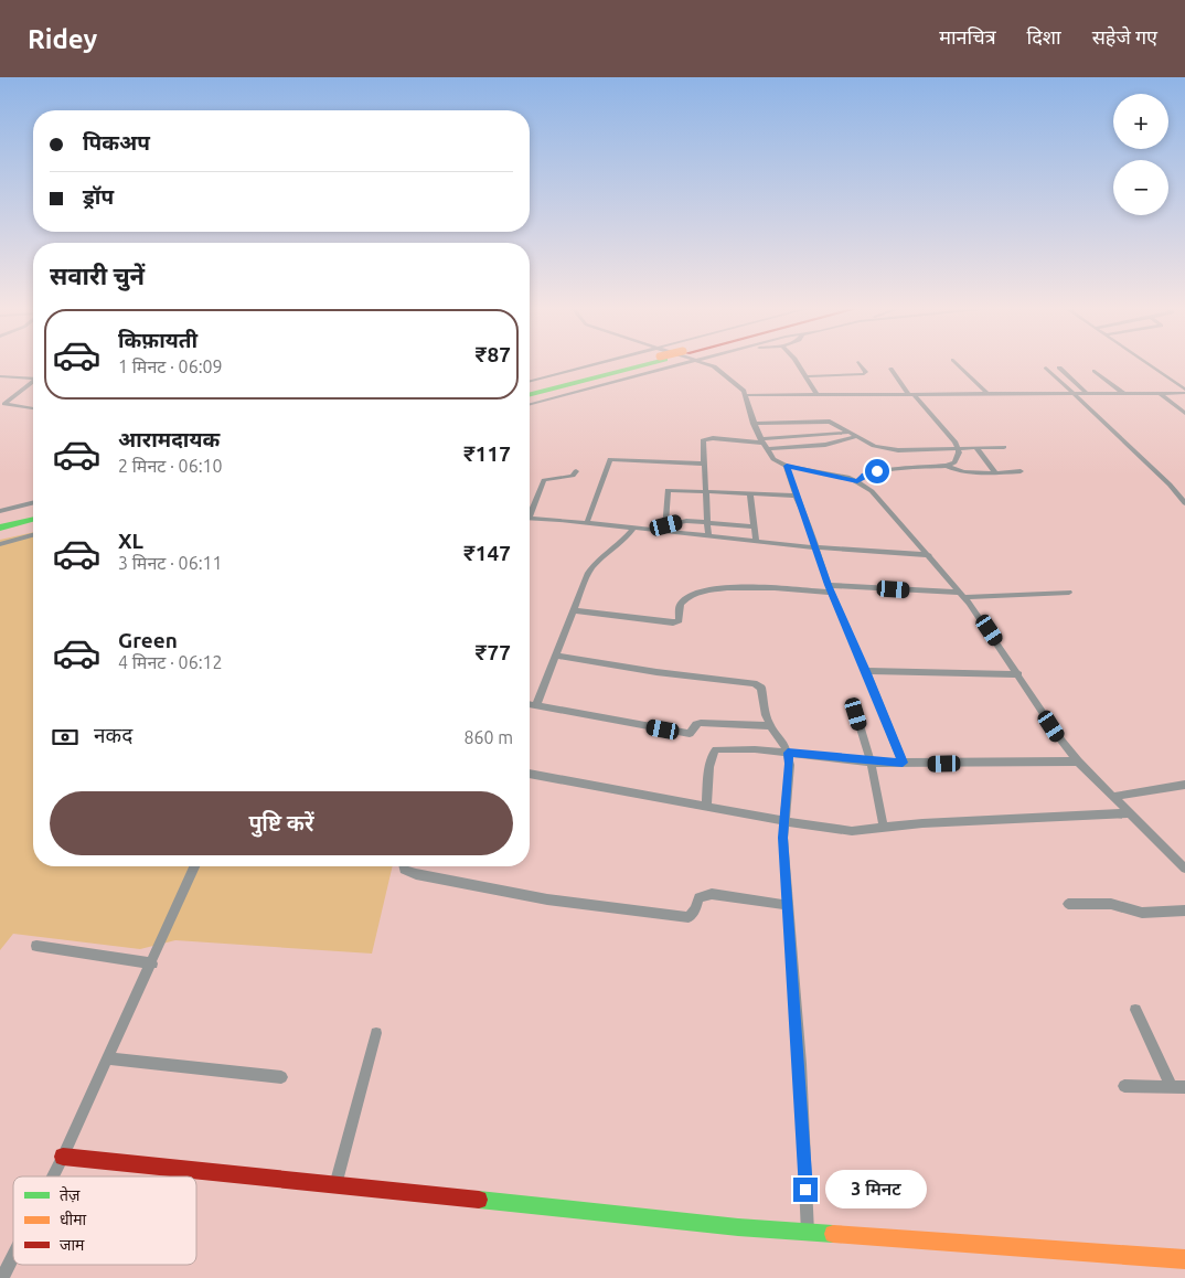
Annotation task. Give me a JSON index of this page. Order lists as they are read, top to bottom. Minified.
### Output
{"legend":["तेज़","धीमा","जाम"],"page":{"header":"Ridey","nav":["मानचित्र","दिशा","सहेजे गए"],"map_buttons":["+","−"],"banner":["पिकअप","ड्रॉप"],"heading":"सवारी चुनें","list":[{"name":"किफ़ायती","note":"1 मिनट · 06:09","value":"₹87"},{"name":"आरामदायक","note":"2 मिनट · 06:10","value":"₹117"},{"name":"XL","note":"3 मिनट · 06:11","value":"₹147"},{"name":"Green","note":"4 मिनट · 06:12","value":"₹77"}],"pay":["नकद","860 m"],"buttons":"पुष्टि करें","bubble":"3 मिनट"}}
